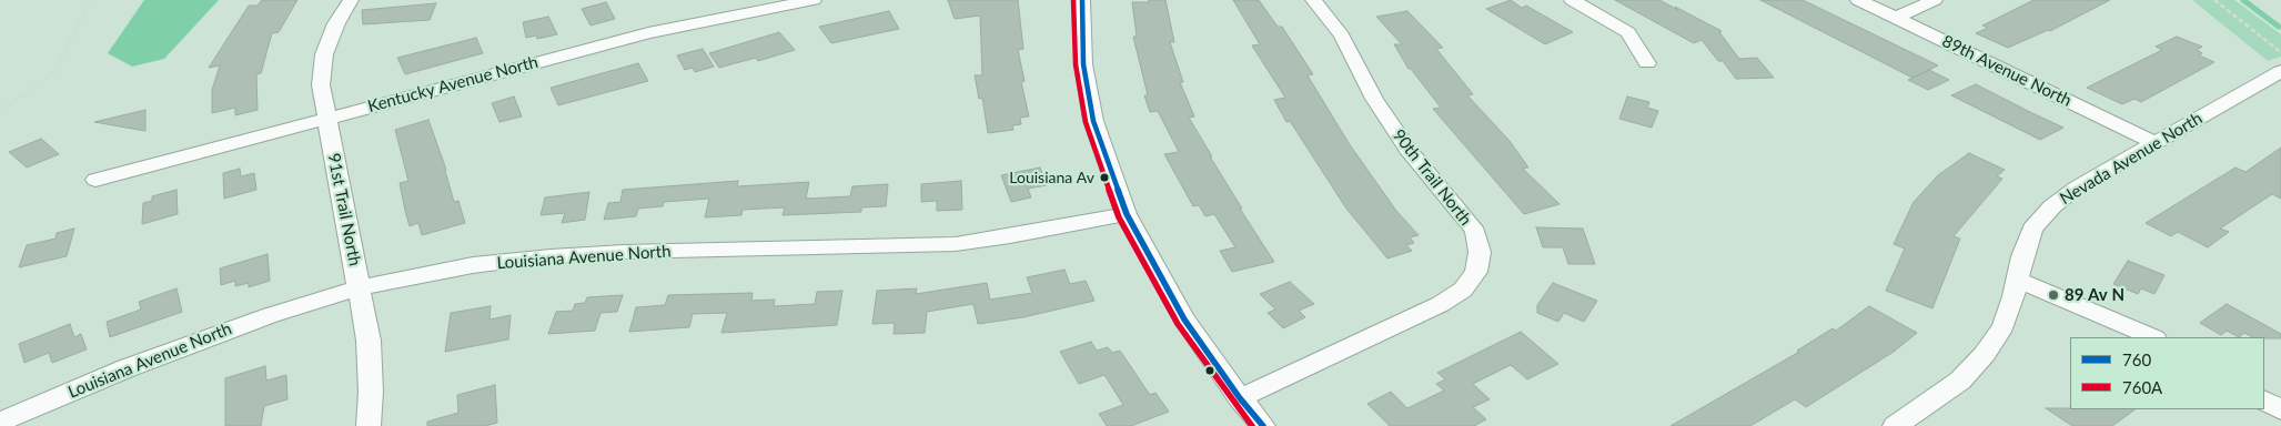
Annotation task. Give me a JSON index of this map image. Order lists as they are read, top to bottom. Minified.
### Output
{"streets":{"street":["89th Avenue North","Kentucky Avenue North","Nevada Avenue North","90th Trail North","91st Trail North","Louisiana Avenue North"]},"crossings":[["89th Avenue North","Nevada Avenue North"],["Kentucky Avenue North","91st Trail North"],["91st Trail North","Louisiana Avenue North"]],"places":["Louisiana Av","89 Av N"],"lines":["transit line 760","transit line 760A"],"legend":["760","760A"]}
